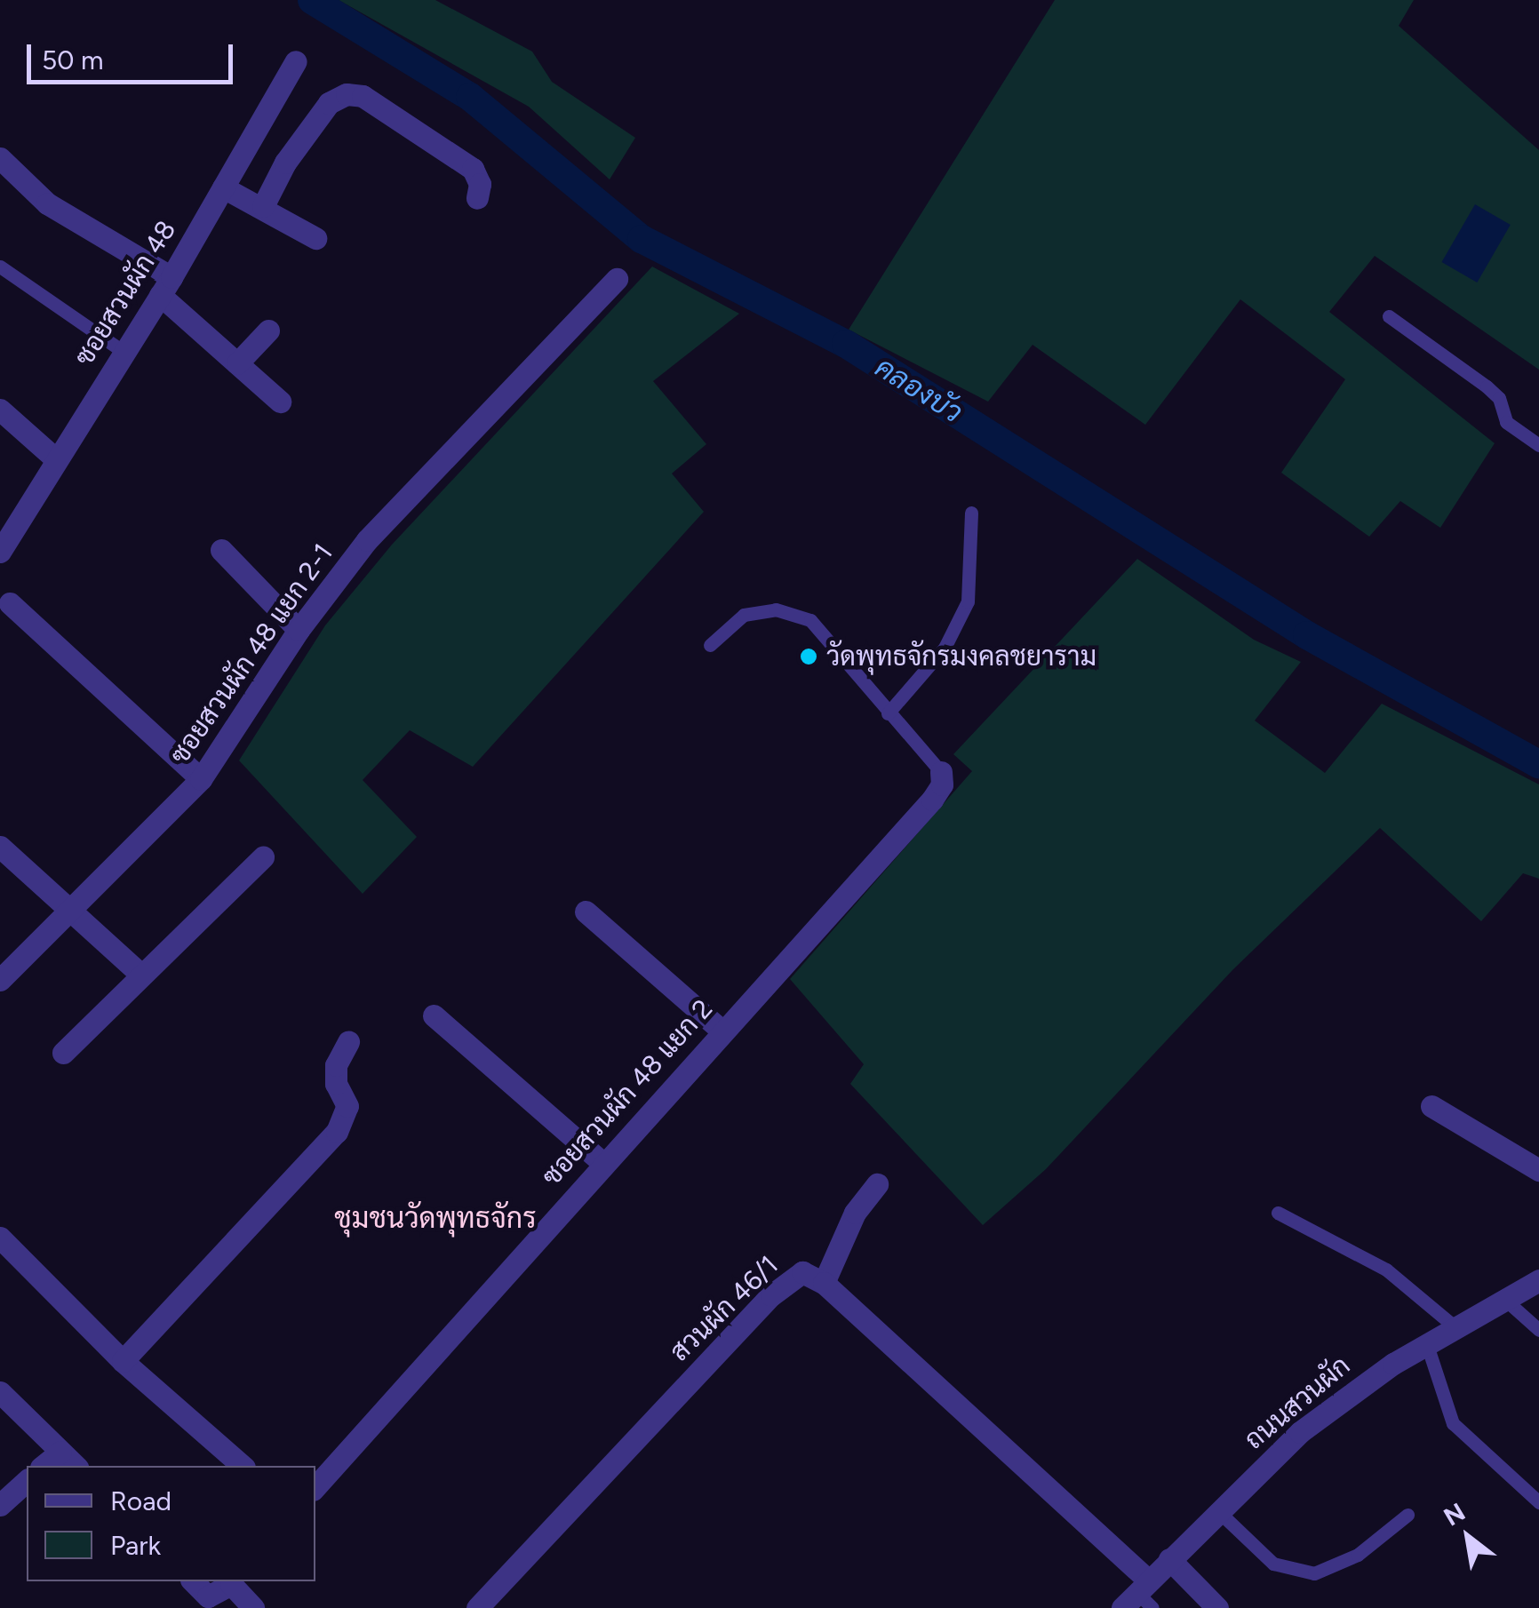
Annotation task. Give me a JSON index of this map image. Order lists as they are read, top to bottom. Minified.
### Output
{"streets":{"street":["ซอยสวนผัก 48","ซอยสวนผัก 48 แยก 2-1","ซอยสวนผัก 48 แยก 2","สวนผัก 46/1","ถนนสวนผัก"]},"districts":["ชุมชนวัดพุทธจักร"],"water":["คลองบัว"],"places":["วัดพุทธจักรมงคลชยาราม"],"legend":["Road","Park"],"scale_bar":"50 m","north":"top left"}
